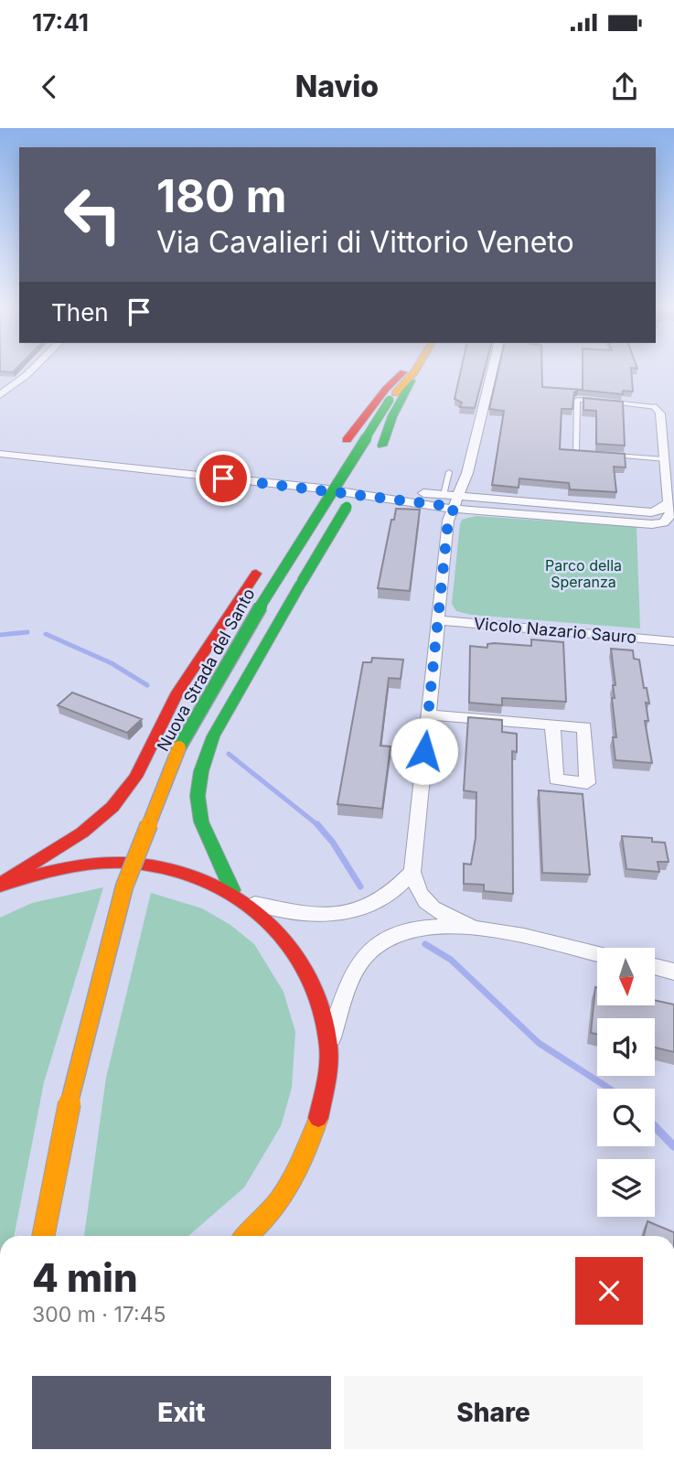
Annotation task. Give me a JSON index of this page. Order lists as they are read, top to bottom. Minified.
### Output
{"streets":{"main road":["Nuova Strada del Santo"],"street":["Vicolo Nazario Sauro"]},"parks":["Parco della Speranza"],"north":"bottom","page":{"status":"17:41","header":"Navio","turn":["180 m","Via Cavalieri di Vittorio Veneto"],"then":"Then","heading":["4 min","300 m · 17:45"],"buttons":["Exit","Share"]}}
